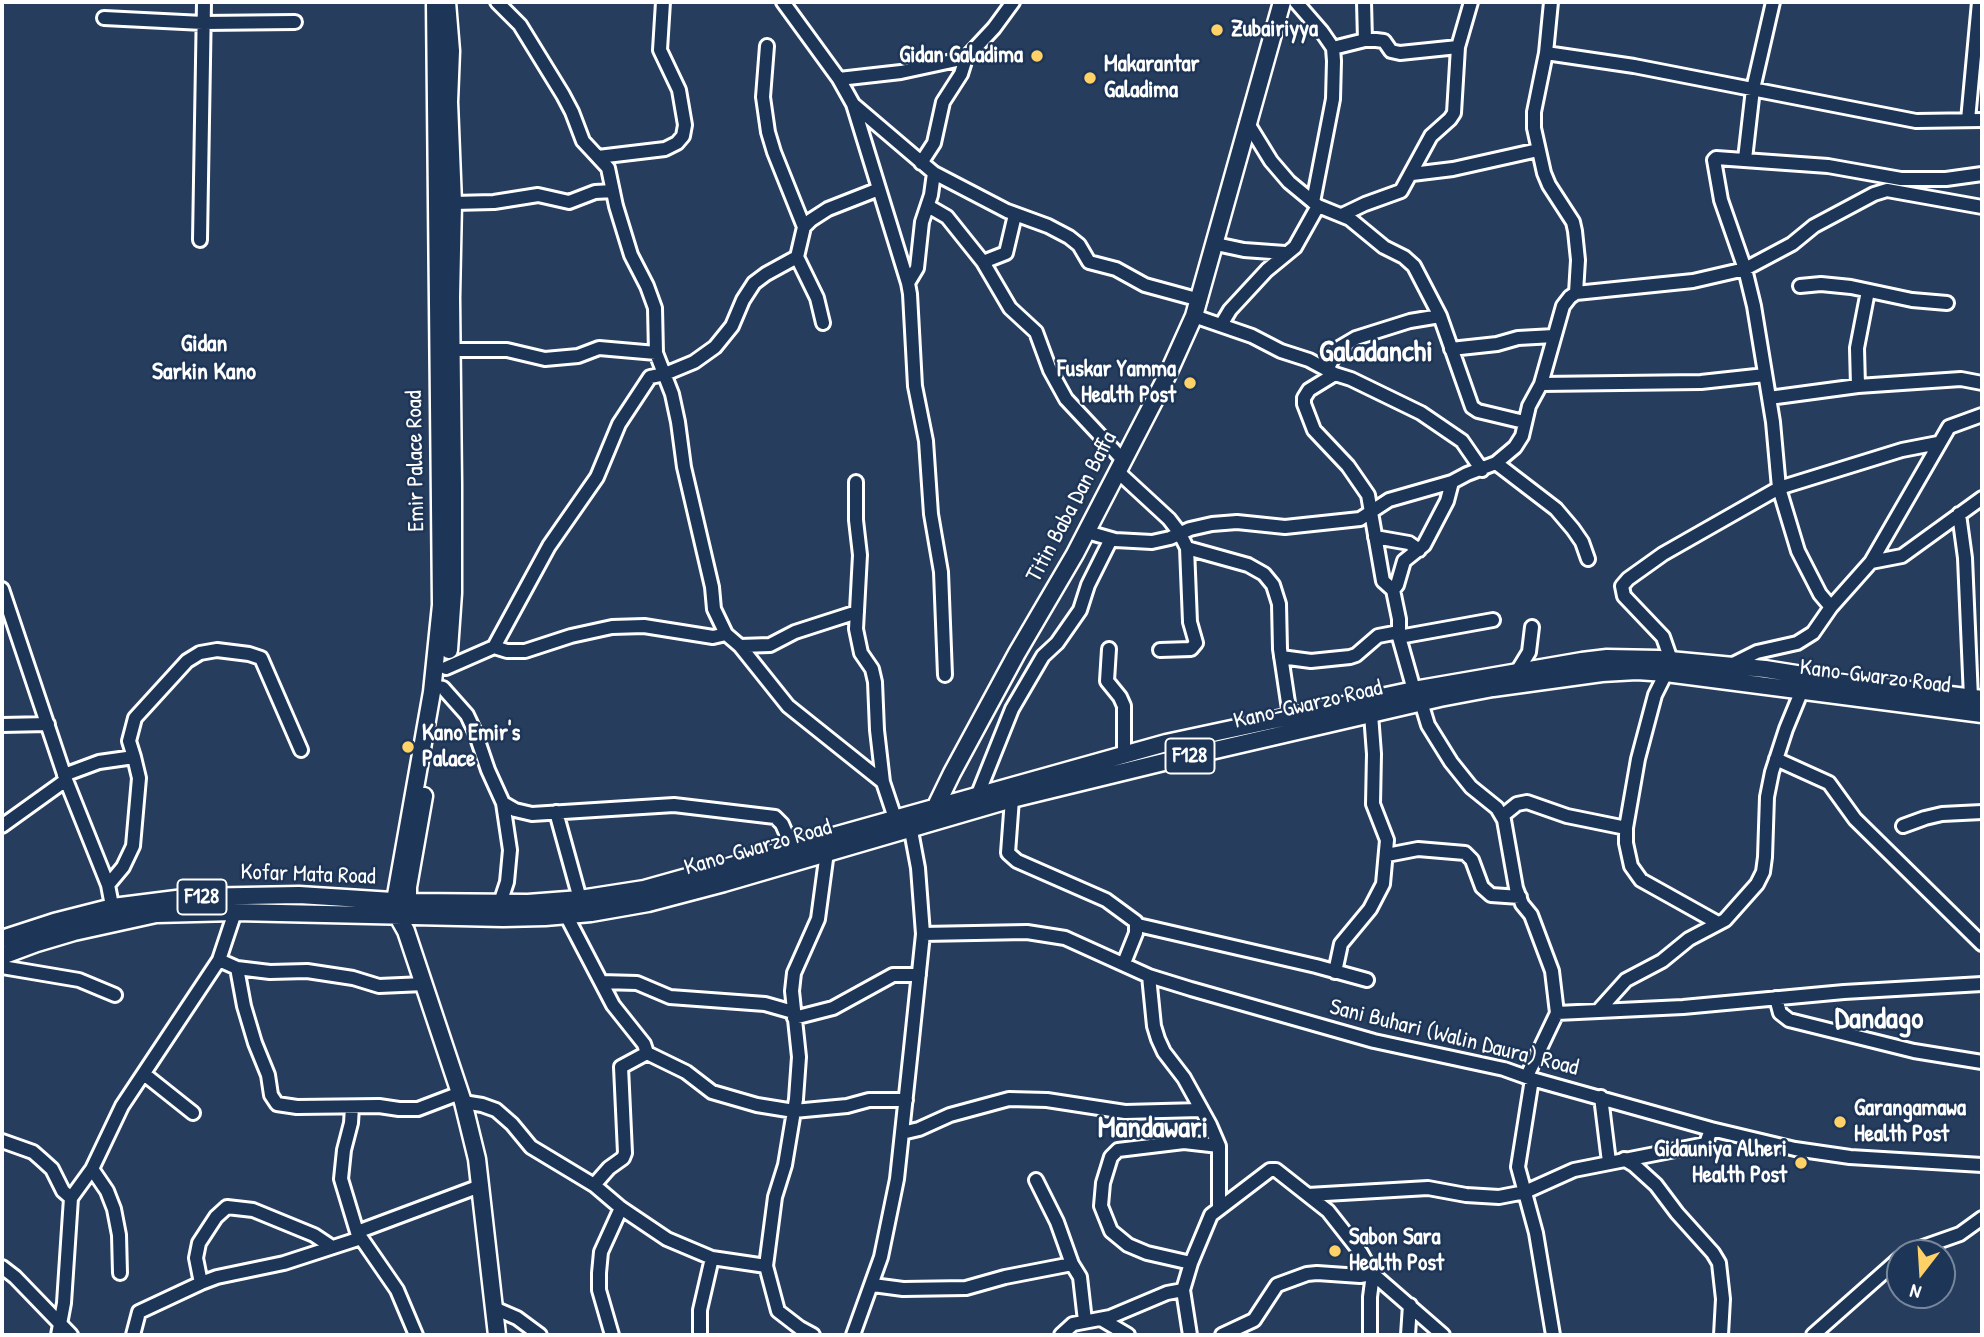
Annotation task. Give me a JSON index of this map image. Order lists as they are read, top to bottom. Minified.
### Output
{"streets":{"main road":["Emir Palace Road","Titin Baba Dan Baffa","Kano-Gwarzo Road","F128","Kofar Mata Road"],"street":["Sani Buhari (Walin Daura) Road"]},"crossings":[["Emir Palace Road","Kano-Gwarzo Road"],["Emir Palace Road","Kofar Mata Road"],["Titin Baba Dan Baffa","Kano-Gwarzo Road"],["Kano-Gwarzo Road","Kofar Mata Road"]],"districts":["Gidan Sarkin Kano","Galadanchi","Dandago","Mandawari"],"places":["Zubairiyya","Gidan Galadima","Makarantar Galadima","Fuskar Yamma Health Post","Kano Emir's Palace","Garangamawa Health Post","Gidauniya Alheri Health Post","Sabon Sara Health Post"],"north":"bottom"}
